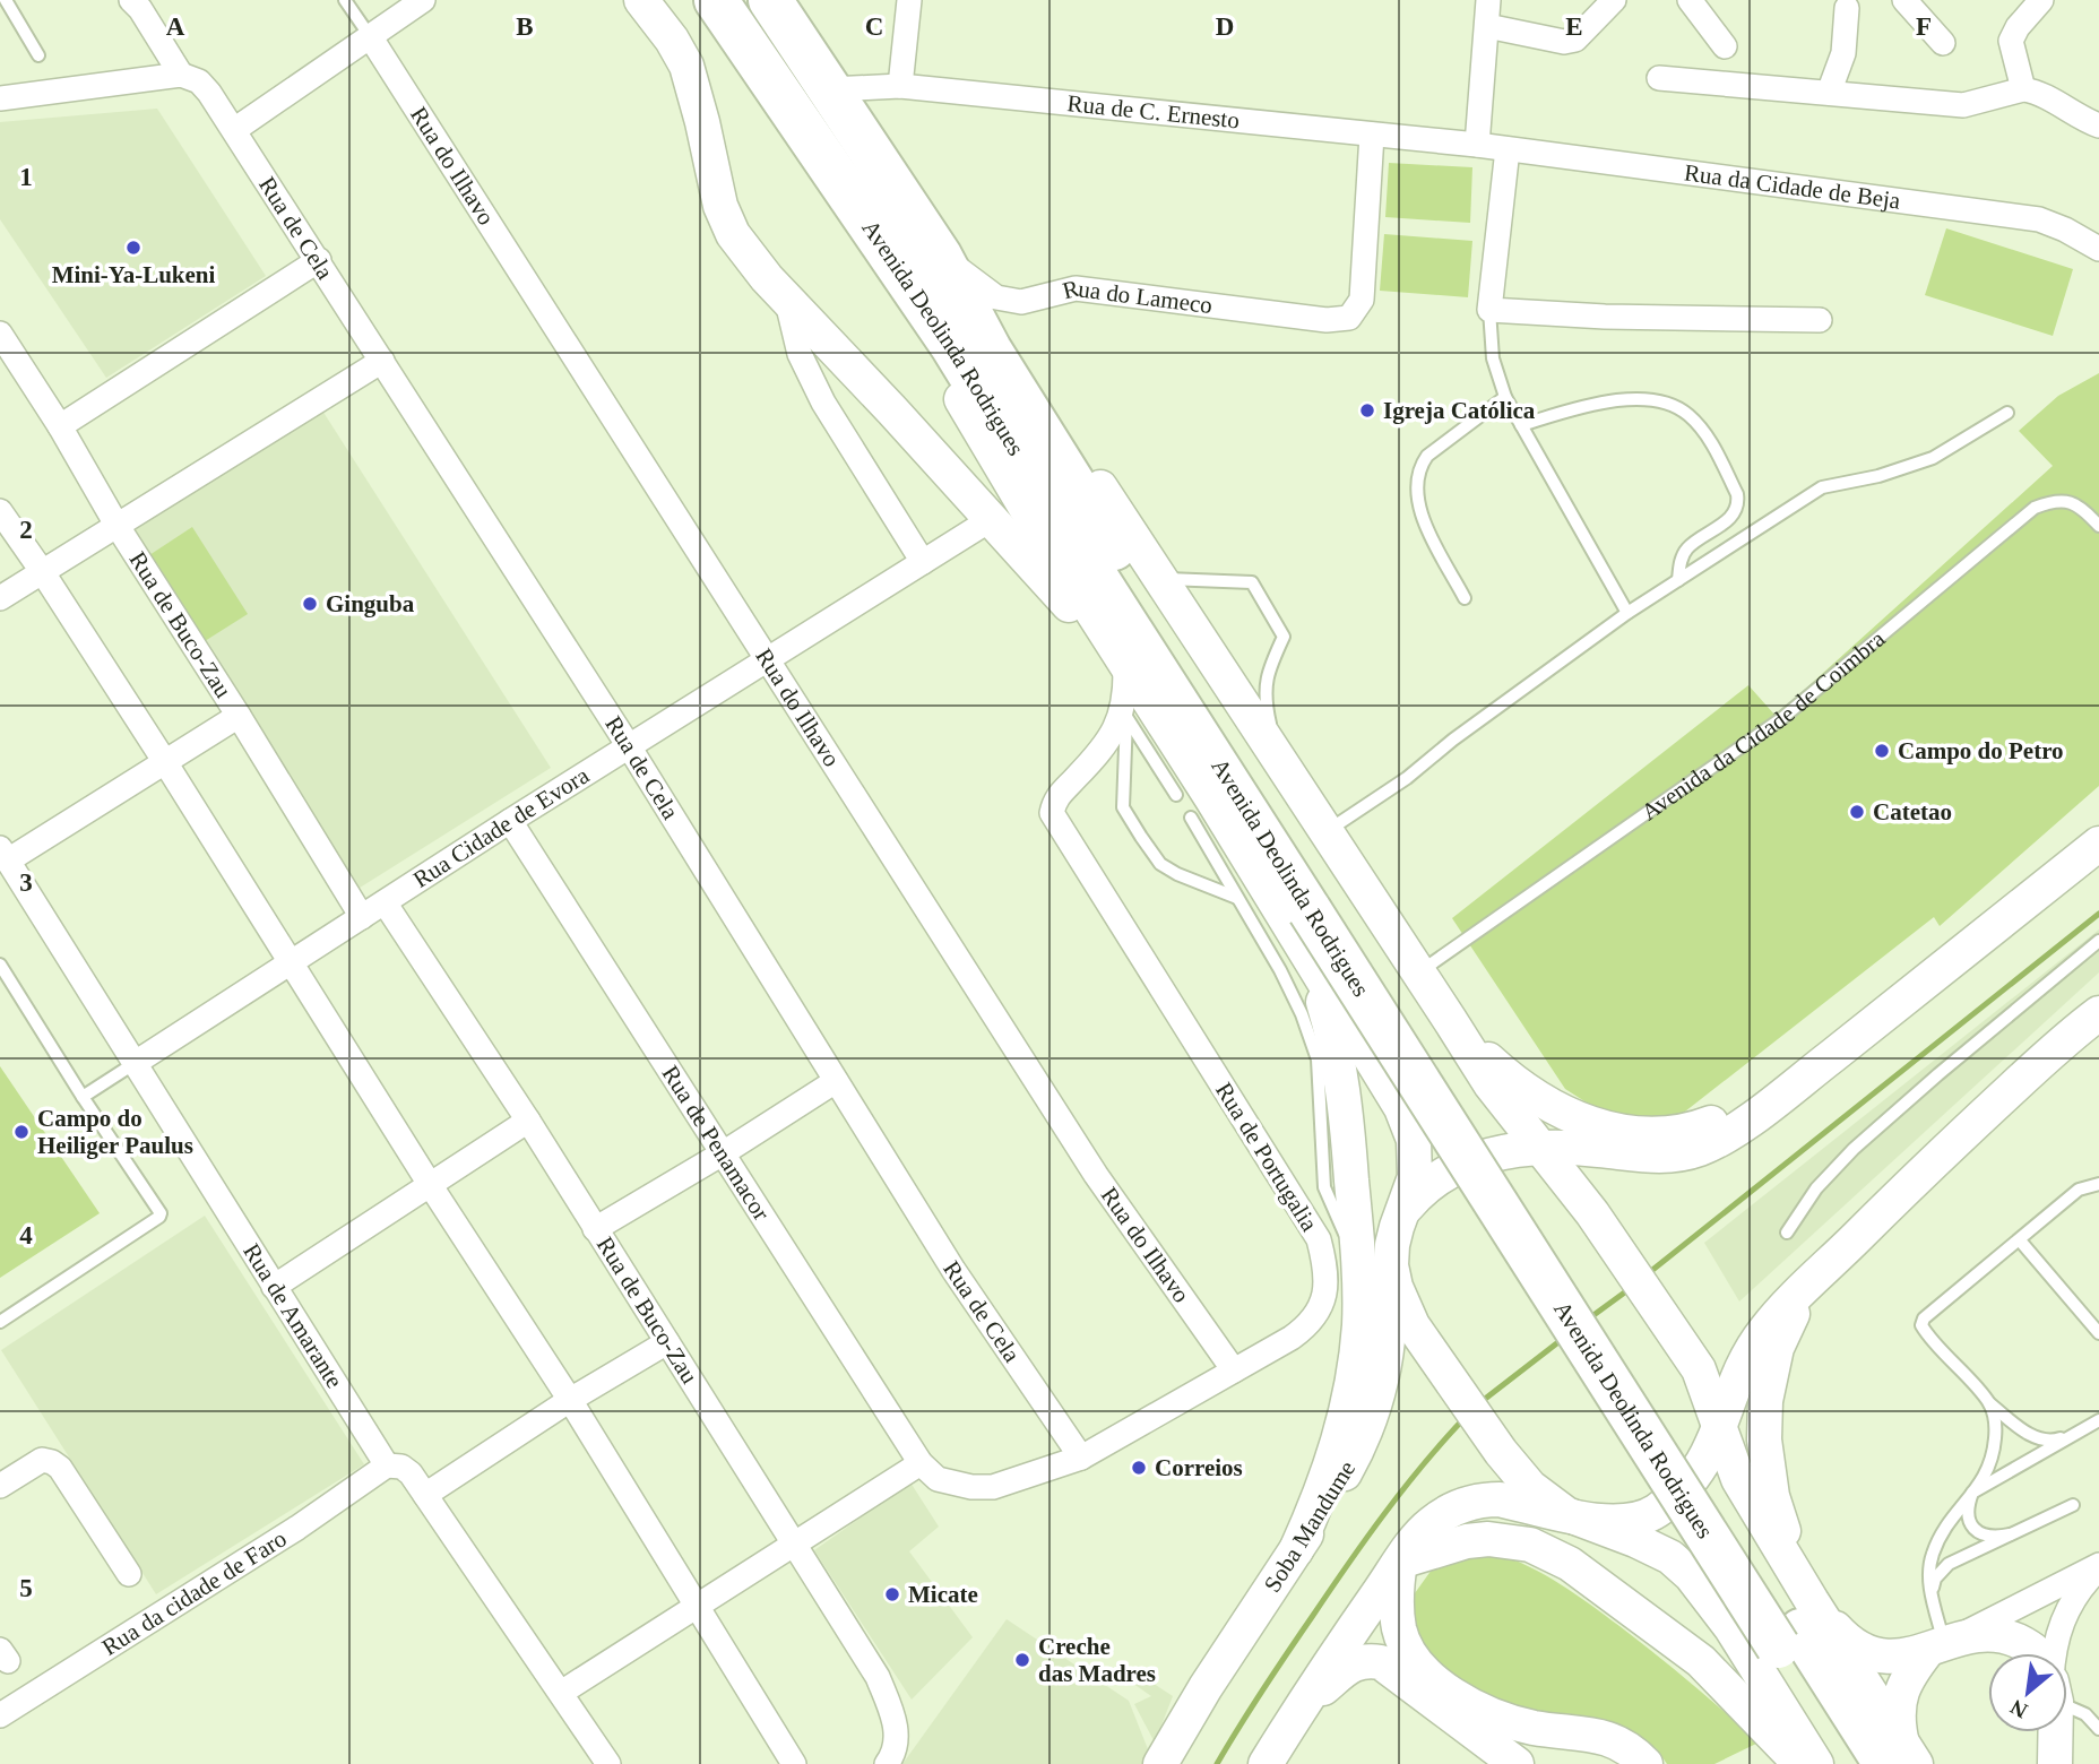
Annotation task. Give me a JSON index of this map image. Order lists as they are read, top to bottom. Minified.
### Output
{"streets":{"highway":["Avenida Deolinda Rodrigues"],"main road":["Soba Mandume"],"street":["Rua de C. Ernesto","Rua do Ilhavo","Rua da Cidade de Beja","Rua de Cela","Rua do Lameco","Rua de Buco-Zau","Rua Cidade de Evora","Rua de Penamacor","Rua de Portugalia","Rua de Amarante","Rua da cidade de Faro"],"lane":["Avenida da Cidade de Coimbra"]},"crossings":[["Rua de C. Ernesto","Rua da Cidade de Beja"],["Rua de C. Ernesto","Rua do Lameco"],["Rua de C. Ernesto","Avenida Deolinda Rodrigues"],["Rua do Ilhavo","Rua Cidade de Evora"],["Rua do Ilhavo","Rua de Portugalia"],["Rua de Cela","Rua Cidade de Evora"],["Rua de Cela","Rua de Portugalia"],["Rua do Lameco","Avenida Deolinda Rodrigues"],["Avenida Deolinda Rodrigues","Soba Mandume"],["Rua de Buco-Zau","Rua Cidade de Evora"],["Rua Cidade de Evora","Rua de Penamacor"],["Rua Cidade de Evora","Rua de Amarante"],["Rua de Penamacor","Rua de Portugalia"],["Rua de Amarante","Rua da cidade de Faro"]],"places":["Mini-Ya-Lukeni","Igreja Católica","Ginguba","Campo do Petro","Catetao","Campo do Heiliger Paulus","Correios","Micate","Creche das Madres"],"north":"bottom left","grid":{"columns":["A","B","C","D","E","F"],"rows":["1","2","3","4","5"]}}
